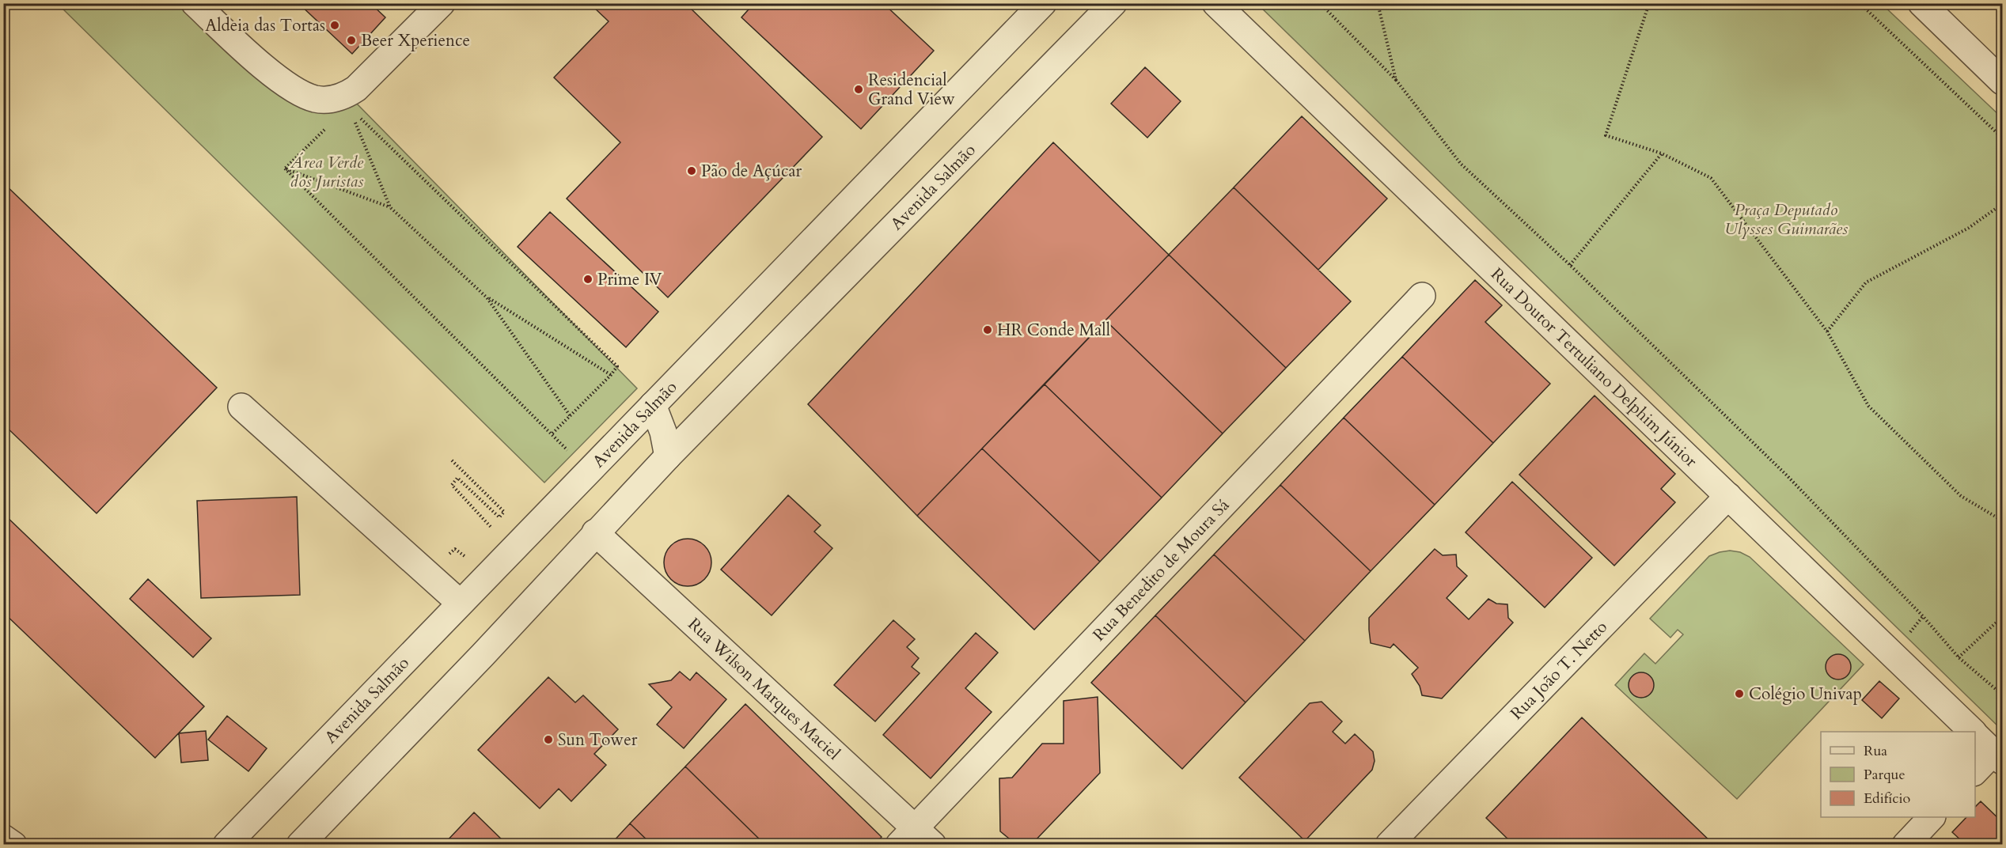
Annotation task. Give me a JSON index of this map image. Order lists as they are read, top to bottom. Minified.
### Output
{"streets":{"street":["Avenida Salmão","Rua Doutor Tertuliano Delphim Júnior","Rua Benedito de Moura Sá","Rua João T. Netto","Rua Wilson Marques Maciel"]},"crossings":[["Avenida Salmão","Rua Wilson Marques Maciel"],["Rua Doutor Tertuliano Delphim Júnior","Rua João T. Netto"],["Rua Benedito de Moura Sá","Rua Wilson Marques Maciel"]],"parks":["Área Verde dos Juristas","Praça Deputado Ulysses Guimarães"],"places":["Aldeia das Tortas","Beer Xperience","Residencial Grand View","Pão de Açúcar","Prime IV","HR Conde Mall","Colégio Univap","Sun Tower"],"legend":["Rua","Parque","Edifício"]}
